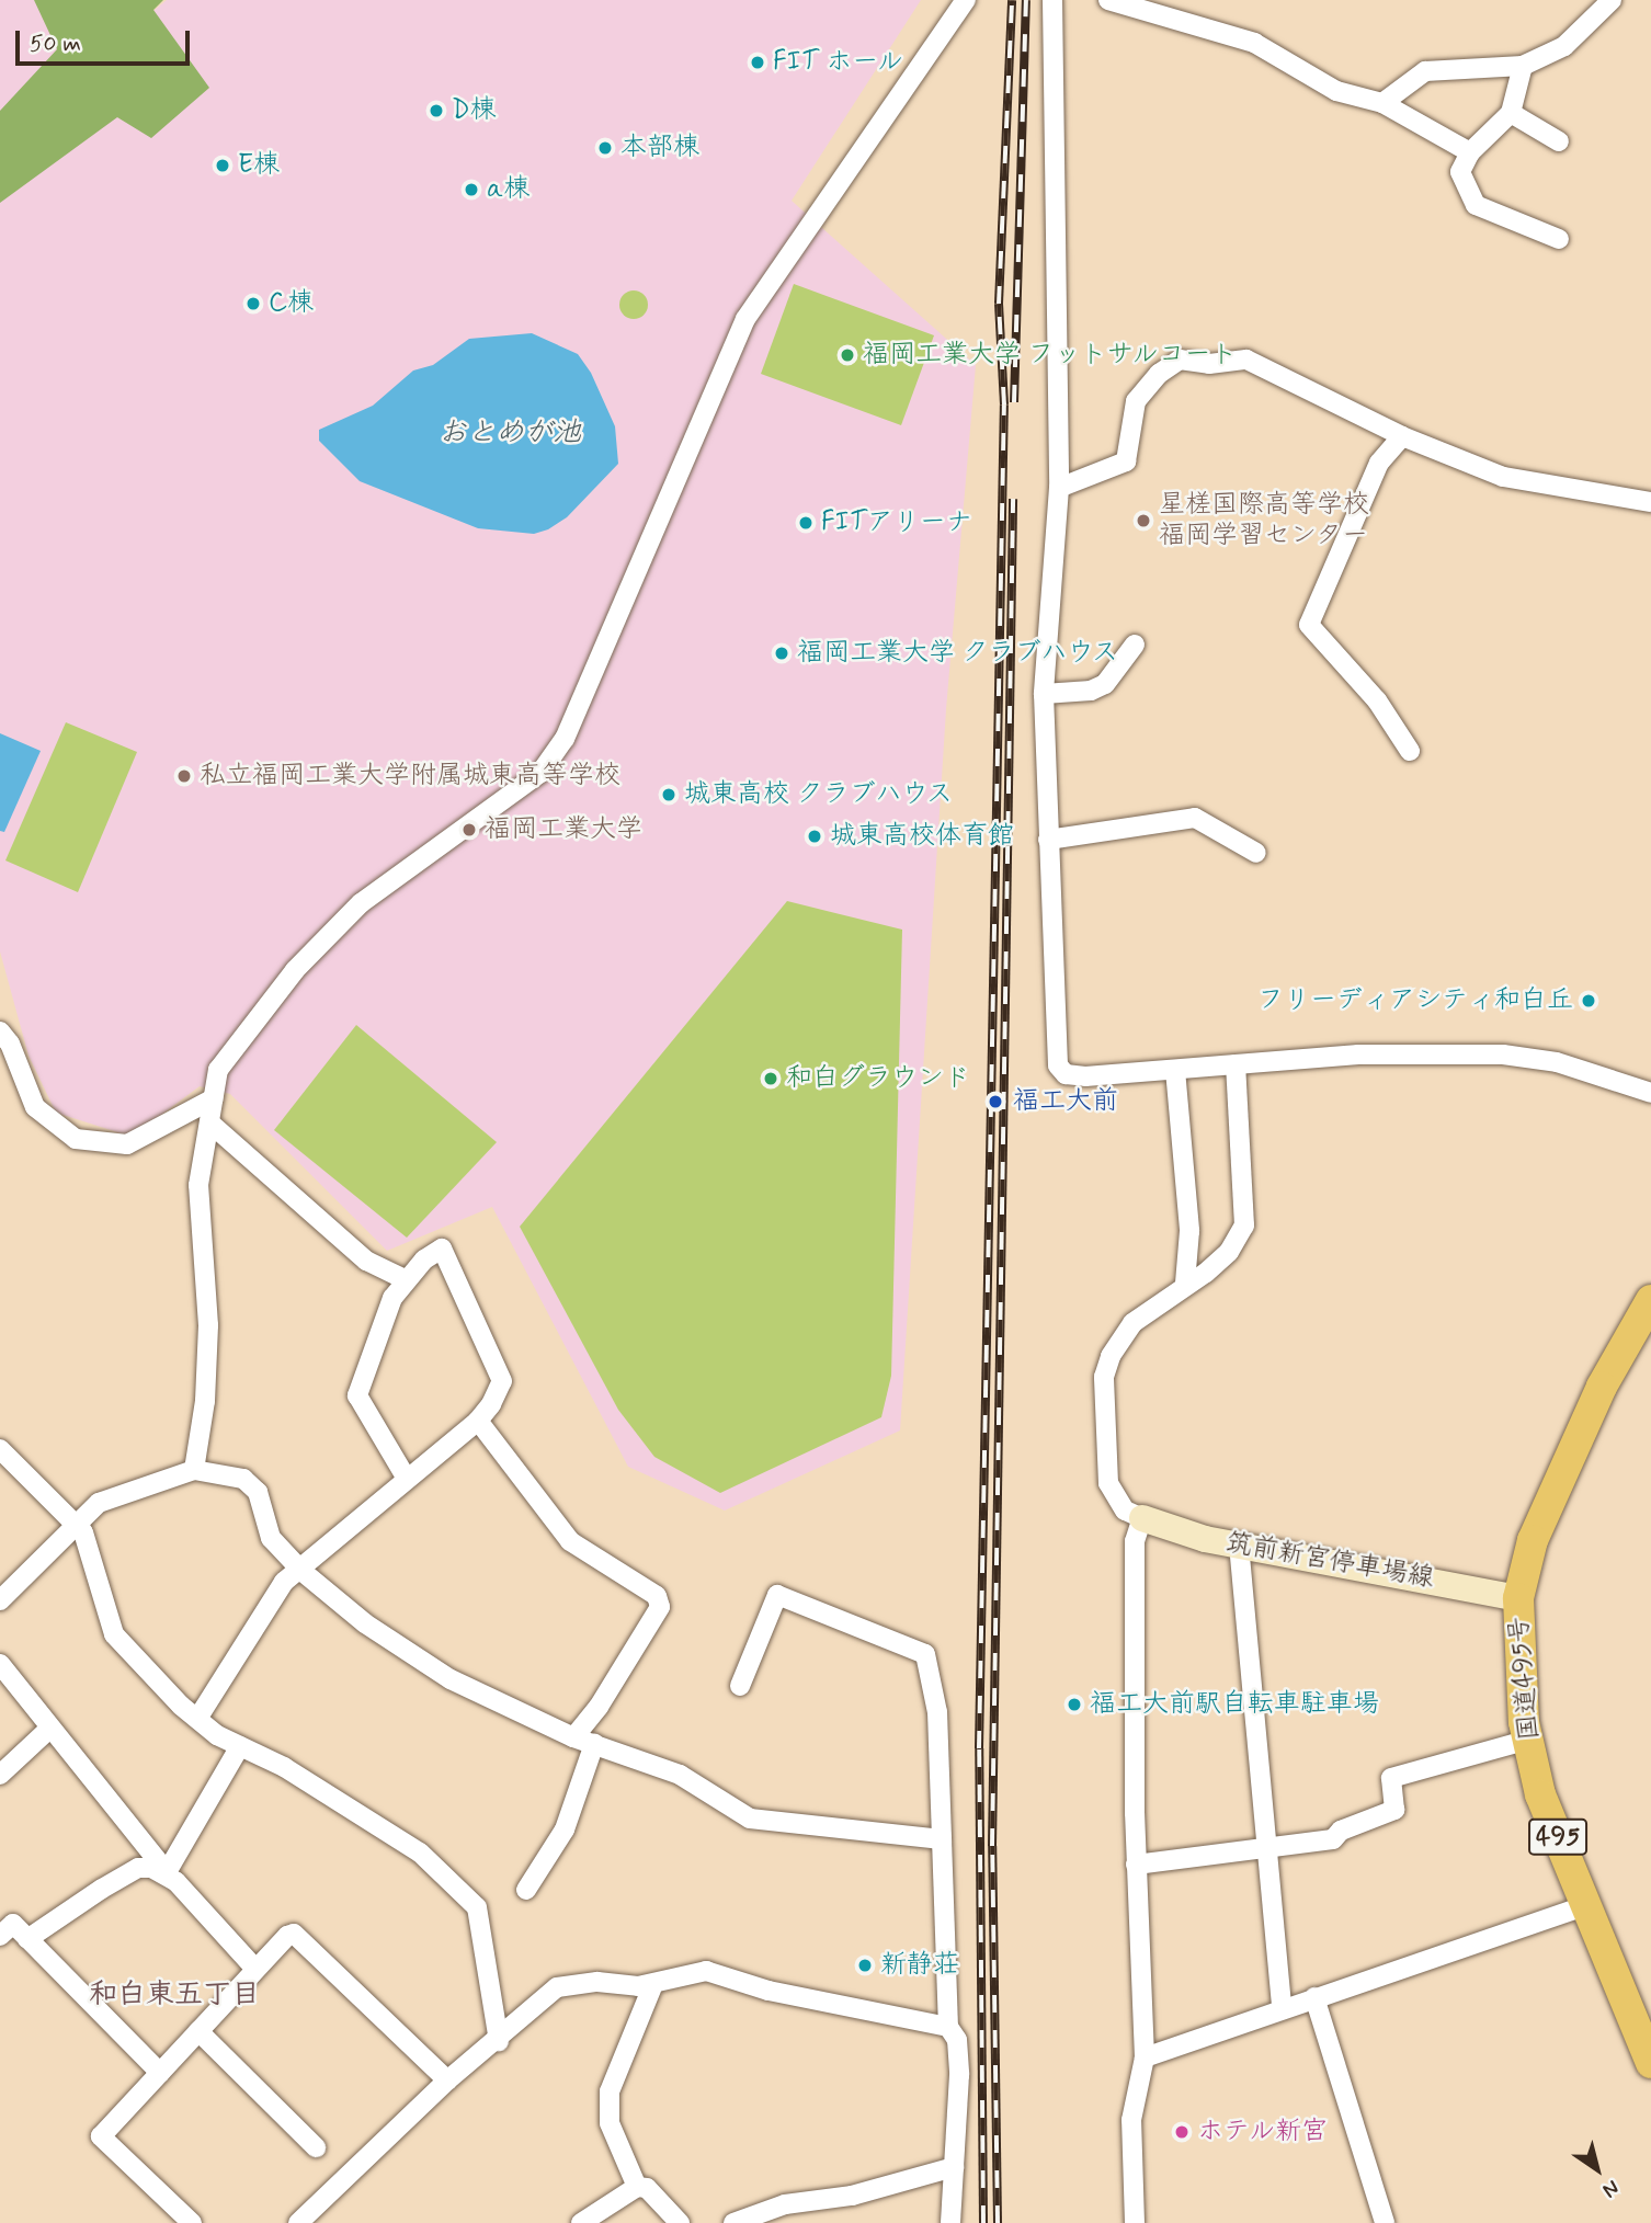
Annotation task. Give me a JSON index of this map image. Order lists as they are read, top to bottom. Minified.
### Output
{"streets":{"highway":["国道495号","495"],"main road":["筑前新宮停車場線"]},"crossings":[["筑前新宮停車場線","国道495号"]],"districts":["和白東五丁目"],"water":["おとめが池"],"places":["FIT ホール","D棟","本部棟","E棟","α棟","C棟","福岡工業大学 フットサルコート","星槎国際高等学校 福岡学習センター","FITアリーナ","福岡工業大学 クラブハウス","私立福岡工業大学附属城東高等学校","城東高校 クラブハウス","福岡工業大学","城東高校体育館","フリーディアシティ和白丘","和白グラウンド","福工大前","福工大前駅自転車駐車場","新静荘","ホテル新宮"],"scale_bar":"50 m","north":"bottom right"}
